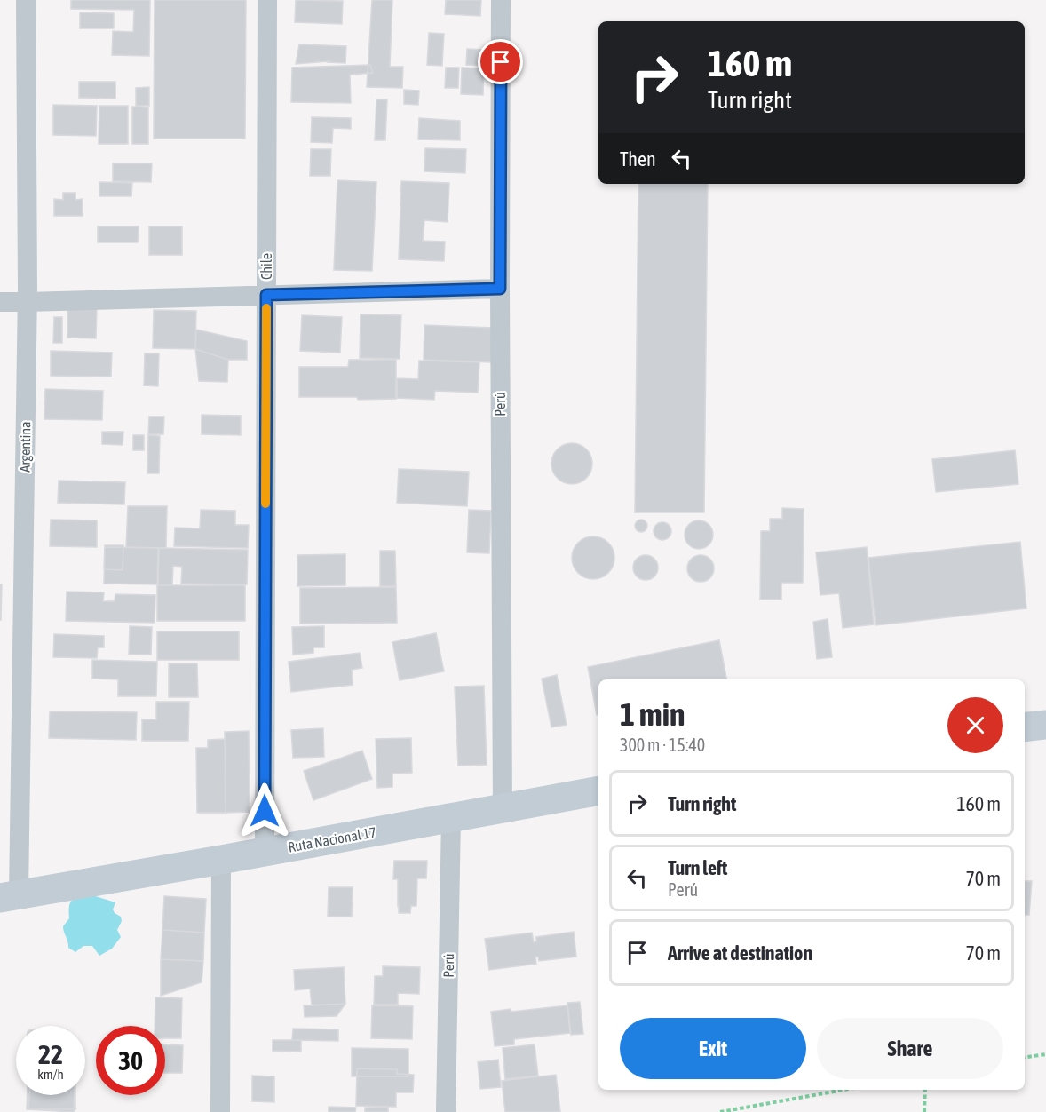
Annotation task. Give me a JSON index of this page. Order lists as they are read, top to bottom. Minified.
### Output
{"streets":{"street":["Chile","Perú","Argentina","Ruta Nacional 17"]},"crossings":[["Chile","Ruta Nacional 17"],["Perú","Ruta Nacional 17"],["Argentina","Ruta Nacional 17"]],"page":{"turn":["160 m","Turn right"],"then":"Then","heading":["1 min","300 m · 15:40"],"list":[{"name":"Turn right","value":"160 m"},{"name":"Turn left","note":"Perú","value":"70 m"},{"name":"Arrive at destination","value":"70 m"}],"buttons":["Exit","Share"],"speed":"22 km/h","limit":"30"}}
